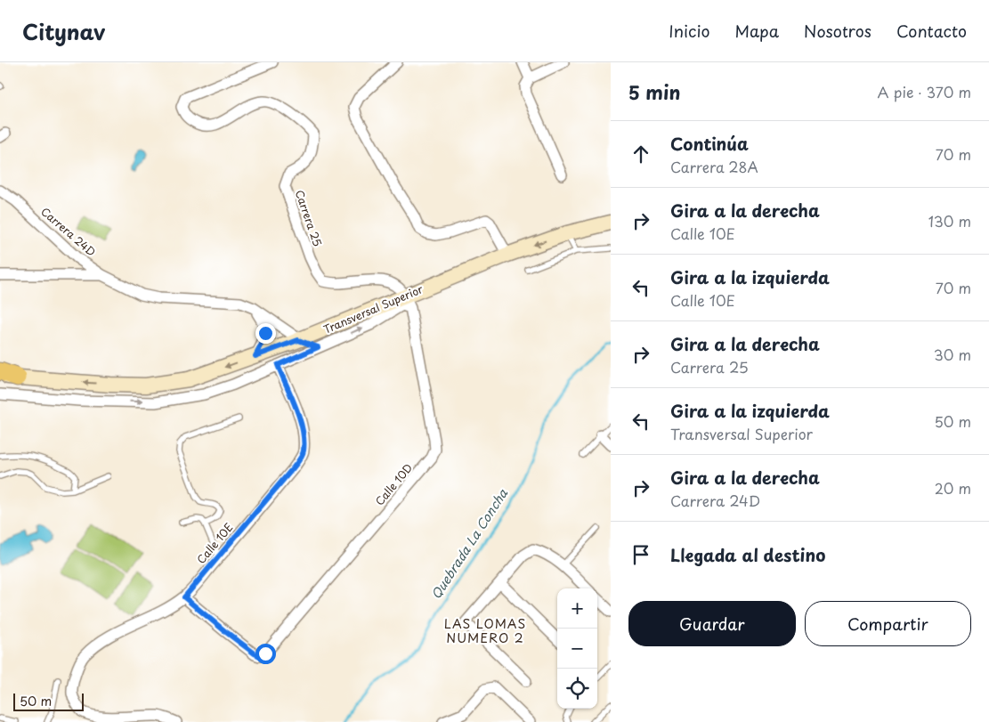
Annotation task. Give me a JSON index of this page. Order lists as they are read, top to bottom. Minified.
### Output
{"streets":{"main road":["Transversal Superior"],"street":["Carrera 25","Carrera 24D","Calle 10D","Calle 10E"]},"crossings":[["Carrera 25","Transversal Superior"],["Carrera 25","Calle 10D"],["Carrera 24D","Transversal Superior"],["Transversal Superior","Calle 10D"],["Calle 10D","Calle 10E"]],"one_way":["Transversal Superior"],"districts":["LAS LOMAS NUMERO 2"],"water":["Quebrada La Concha"],"scale_bar":"50 m","page":{"header":"Citynav","nav":["Inicio","Mapa","Nosotros","Contacto"],"heading":["5 min","A pie · 370 m"],"list":[["Continúa","Carrera 28A","70 m"],["Gira a la derecha","Calle 10E","130 m"],["Gira a la izquierda","Calle 10E","70 m"],["Gira a la derecha","Carrera 25","30 m"],["Gira a la izquierda","Transversal Superior","50 m"],["Gira a la derecha","Carrera 24D","20 m"],"Llegada al destino"],"buttons":["Guardar","Compartir"],"map_buttons":["+","−"],"scale":"50 m"}}
